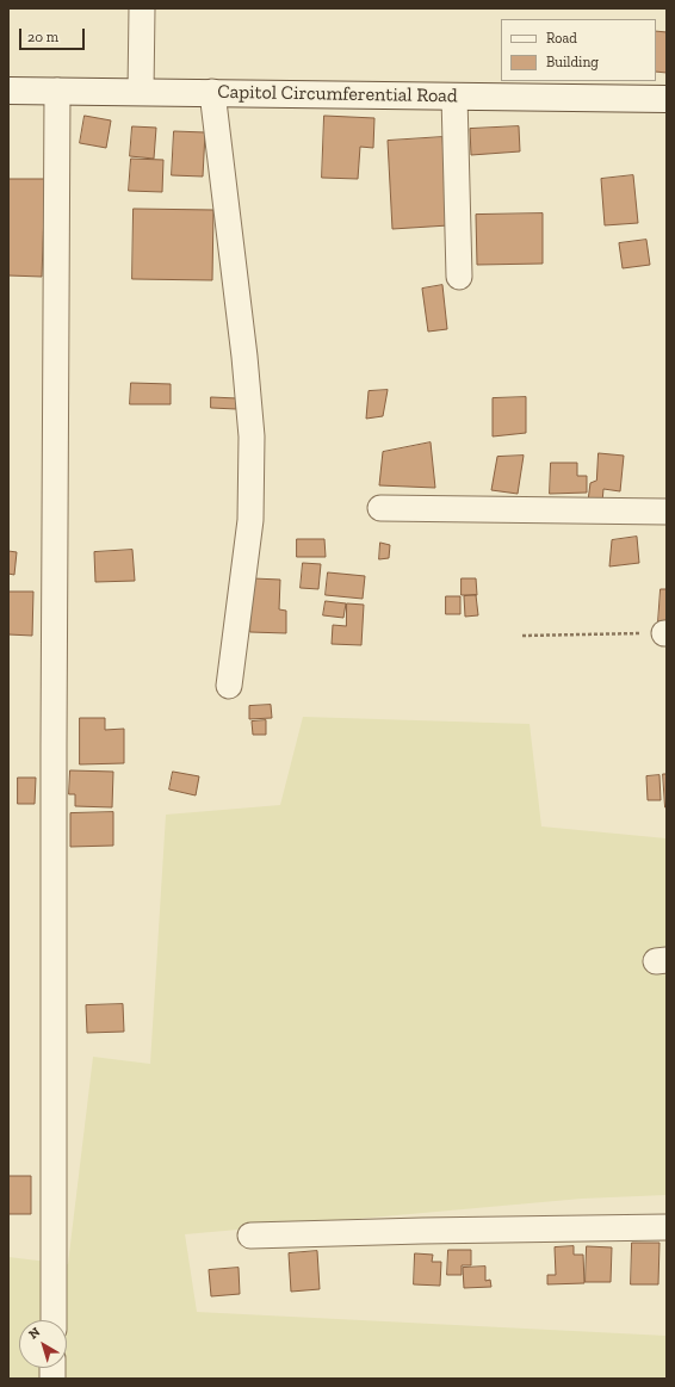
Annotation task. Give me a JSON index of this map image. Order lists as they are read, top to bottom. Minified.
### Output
{"streets":{"main road":["Capitol Circumferential Road"]},"legend":["Road","Building"],"scale_bar":"20 m","north":"top left"}
